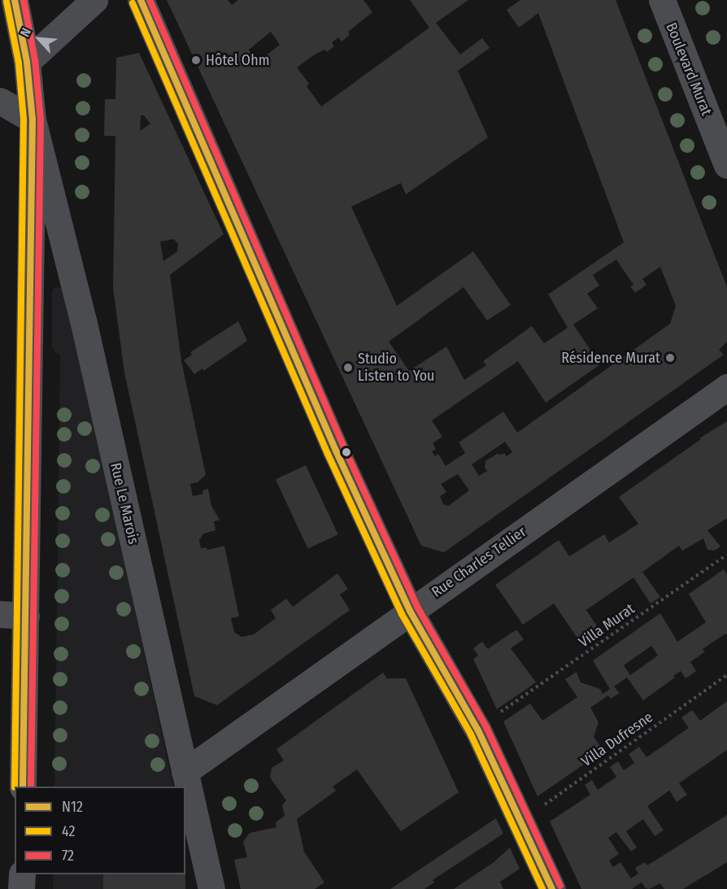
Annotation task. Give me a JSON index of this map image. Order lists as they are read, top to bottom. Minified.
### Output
{"streets":{"street":["Boulevard Murat","Rue Le Marois","Rue Charles Tellier"],"path":["Villa Murat","Villa Dufresne"]},"crossings":[["Rue Le Marois","Rue Charles Tellier"]],"places":["Hôtel Ohm","Résidence Murat","Studio Listen to You"],"lines":["transit line N12","transit line 72","transit line 42"],"legend":["N12","42","72"],"north":"top left"}
